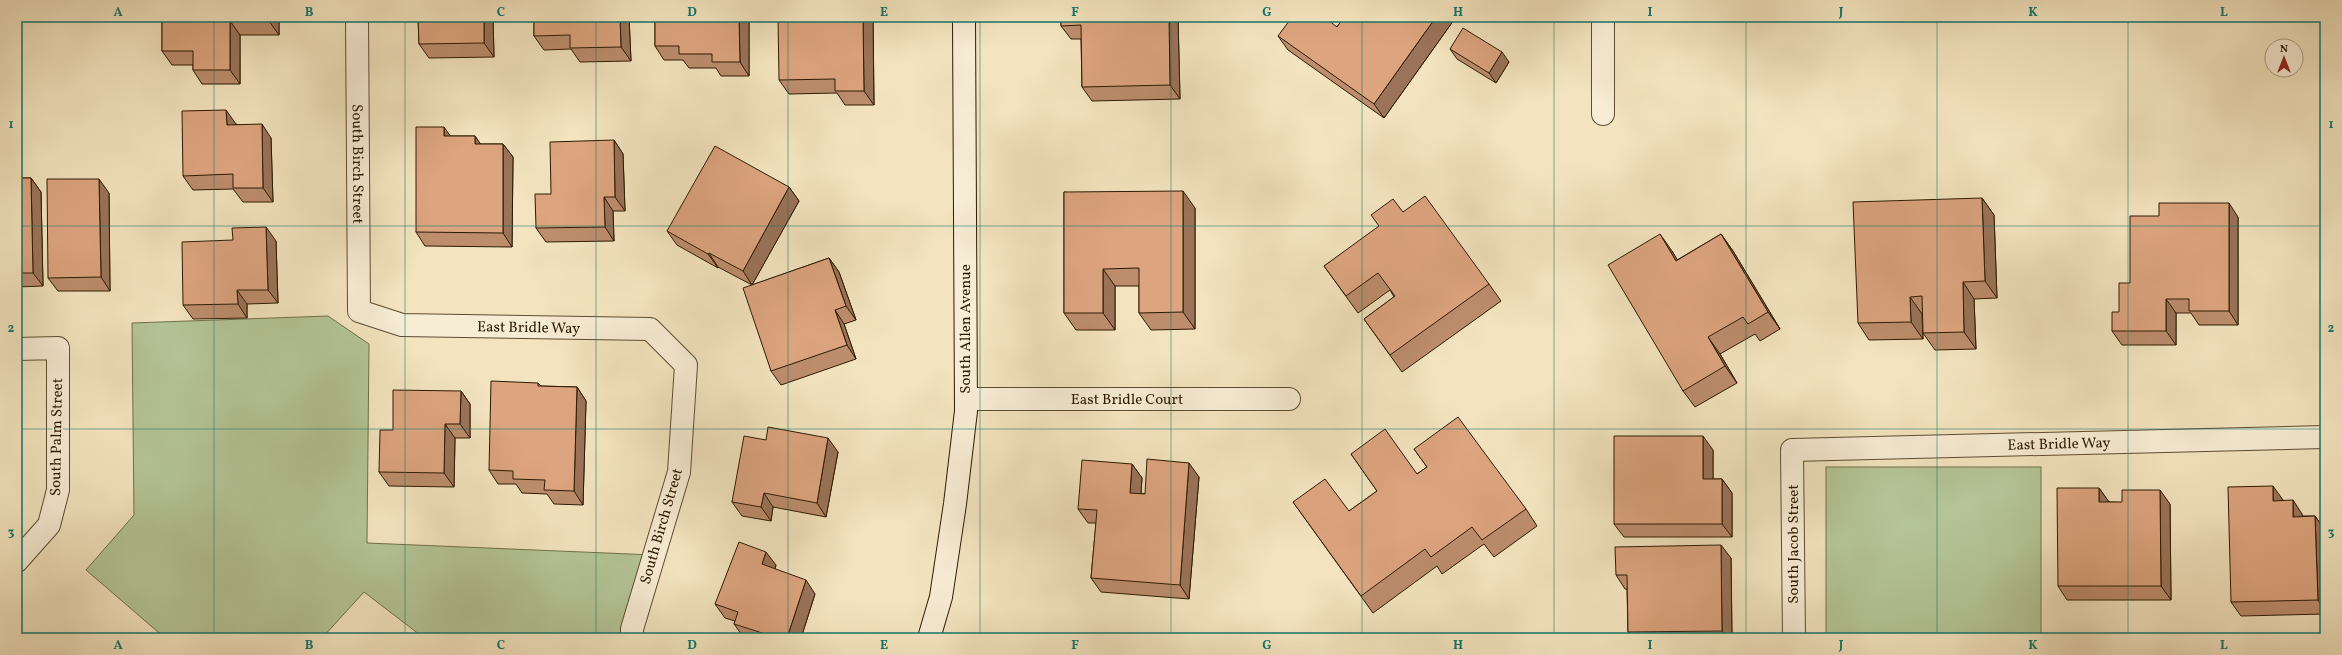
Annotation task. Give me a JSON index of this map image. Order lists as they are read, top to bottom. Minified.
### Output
{"streets":{"street":["South Birch Street","East Bridle Way","South Allen Avenue","East Bridle Court","South Palm Street","South Jacob Street"]},"crossings":[["South Birch Street","East Bridle Way"],["East Bridle Way","South Jacob Street"],["South Allen Avenue","East Bridle Court"]],"north":"top","grid":{"columns":["A","B","C","D","E","F","G","H","I","J","K","L"],"rows":["1","2","3"]}}
